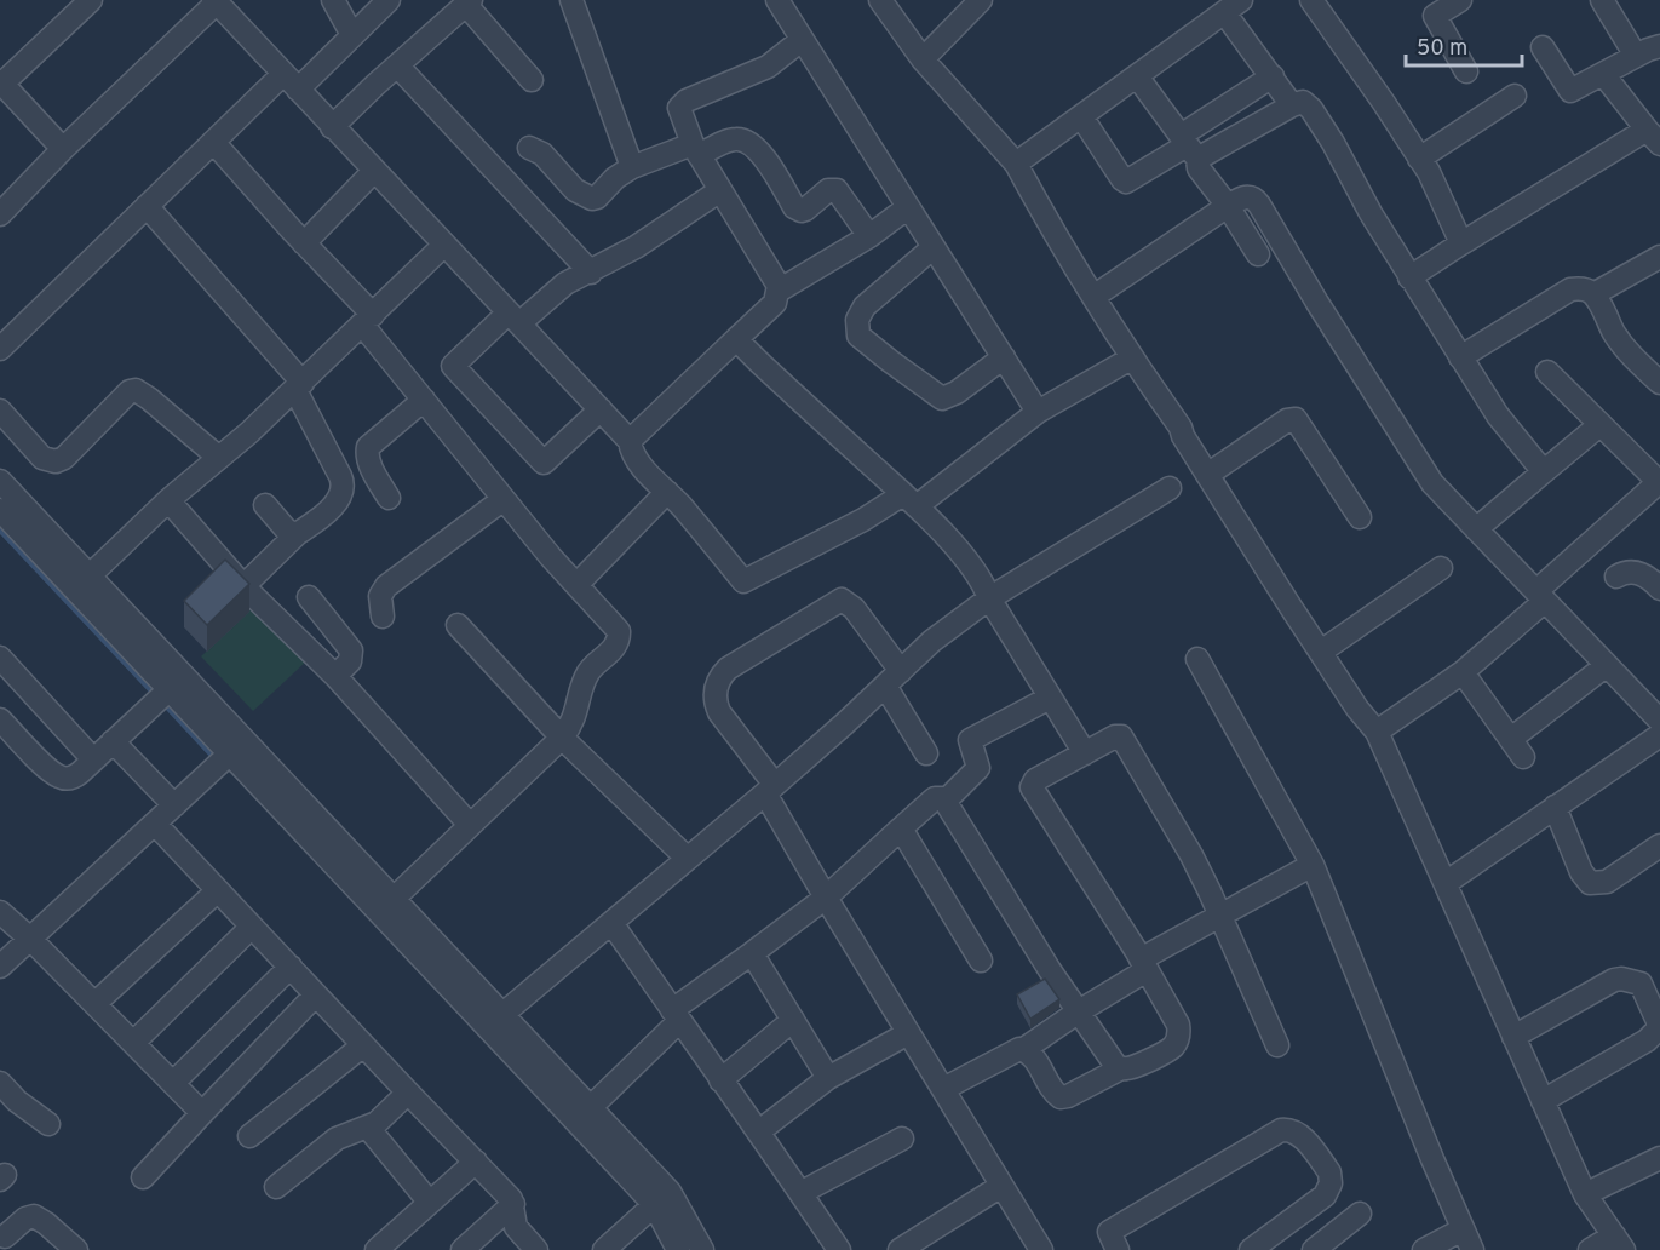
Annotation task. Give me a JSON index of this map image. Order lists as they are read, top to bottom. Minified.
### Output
{"scale_bar":"50 m"}
